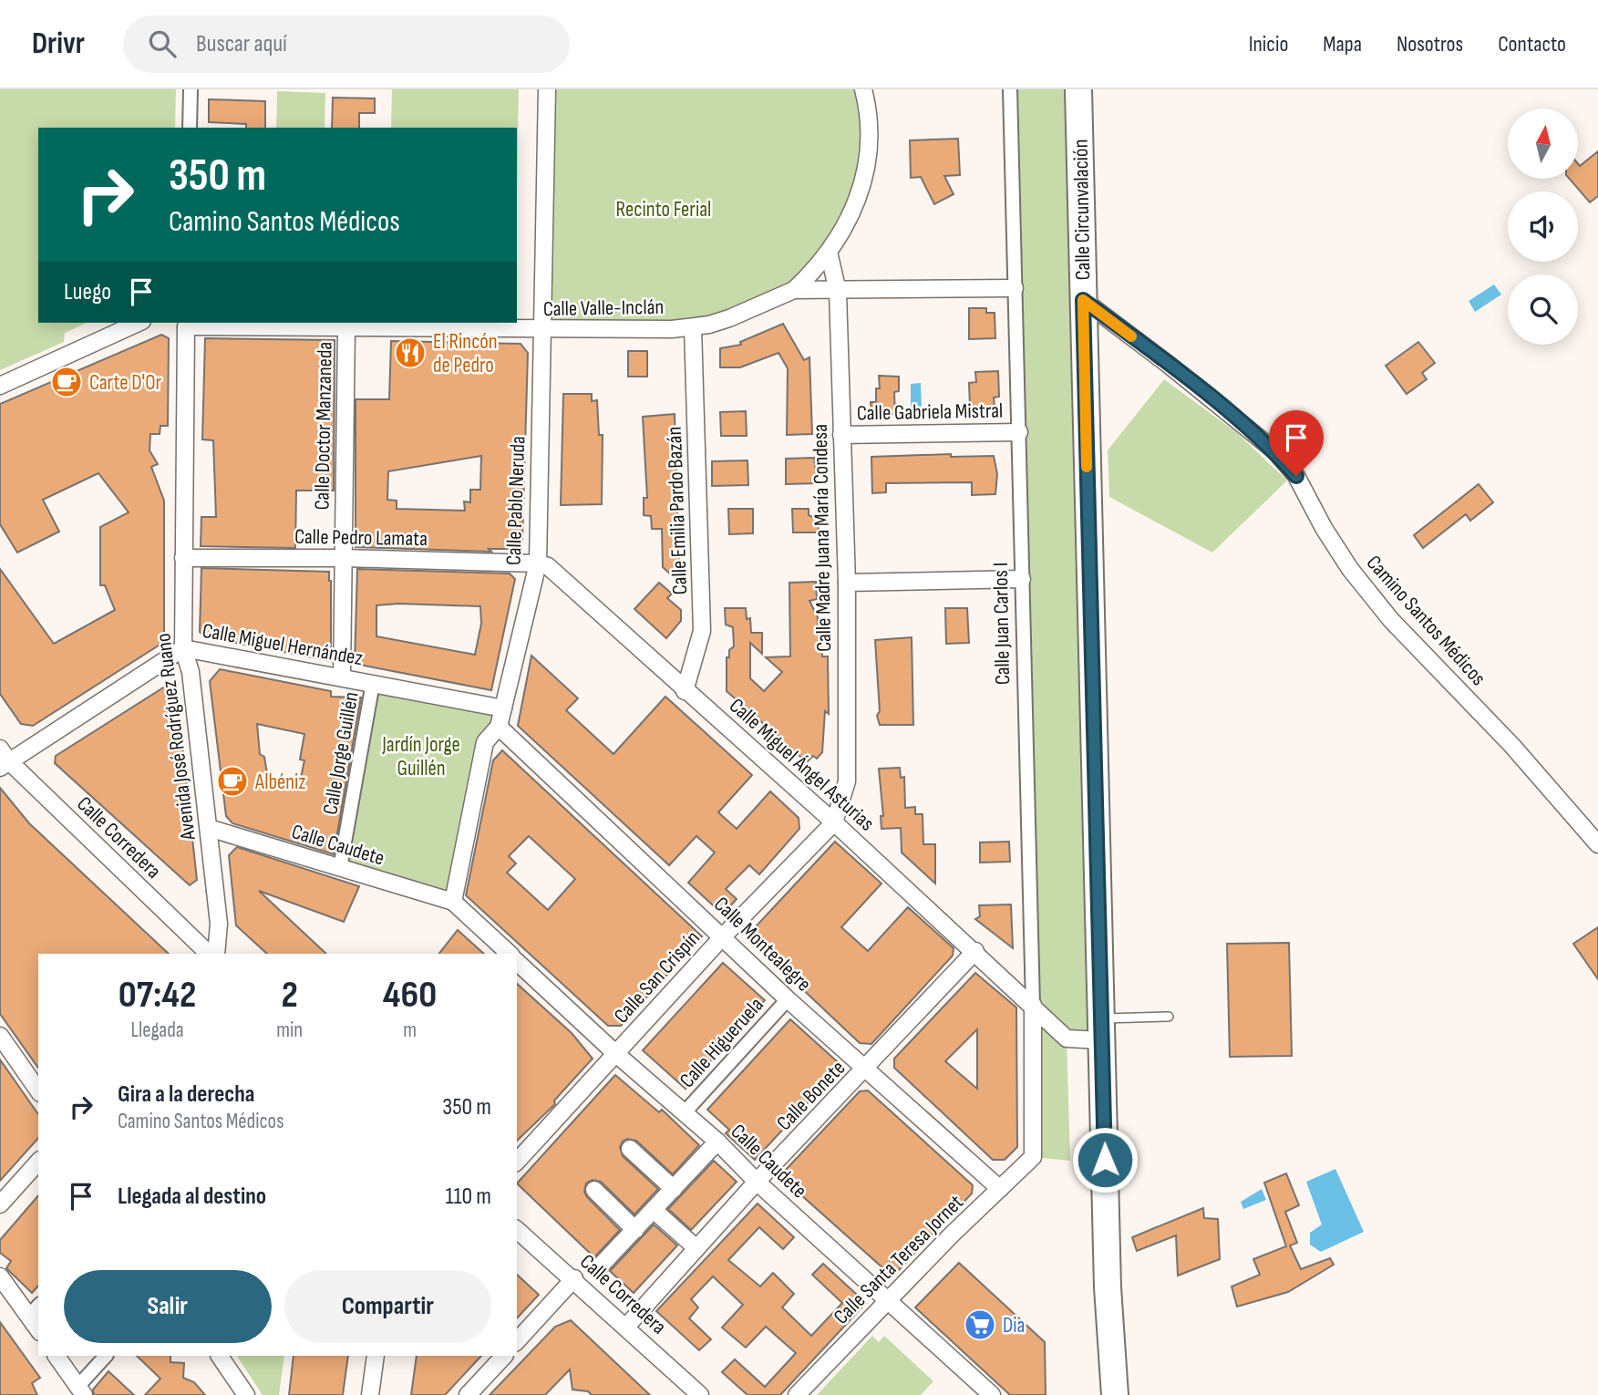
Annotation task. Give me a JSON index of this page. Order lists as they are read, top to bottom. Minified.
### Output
{"streets":{"main road":["Calle Circunvalación"],"street":["Calle Valle-Inclán","Calle Gabriela Mistral","Calle Doctor Manzaneda","Calle Pablo Neruda","Calle Emilia Pardo Bazán","Calle Pedro Lamata","Calle Madre Juana María Condesa","Camino Santos Médicos","Calle Juan Carlos I","Calle Miguel Hernández","Avenida José Rodríguez Ruano","Calle Jorge Guillén","Calle Miguel Ángel Asturias","Calle Corredera","Calle Caudete","Calle Montealegre","Calle San Crispín","Calle Higueruela","Calle Bonete","Calle Santa Teresa Jornet"]},"crossings":[["Calle Circunvalación","Camino Santos Médicos"],["Calle Circunvalación","Calle Miguel Ángel Asturias"],["Calle Valle-Inclán","Calle Doctor Manzaneda"],["Calle Valle-Inclán","Calle Pablo Neruda"],["Calle Valle-Inclán","Calle Emilia Pardo Bazán"],["Calle Valle-Inclán","Calle Madre Juana María Condesa"],["Calle Valle-Inclán","Calle Juan Carlos I"],["Calle Valle-Inclán","Avenida José Rodríguez Ruano"],["Calle Gabriela Mistral","Calle Madre Juana María Condesa"],["Calle Gabriela Mistral","Calle Juan Carlos I"],["Calle Doctor Manzaneda","Calle Pedro Lamata"],["Calle Doctor Manzaneda","Calle Miguel Hernández"],["Calle Pablo Neruda","Calle Pedro Lamata"],["Calle Pablo Neruda","Calle Miguel Hernández"],["Calle Pablo Neruda","Calle Miguel Ángel Asturias"],["Calle Pablo Neruda","Calle Caudete"],["Calle Pablo Neruda","Calle Montealegre"],["Calle Emilia Pardo Bazán","Calle Miguel Ángel Asturias"],["Calle Pedro Lamata","Avenida José Rodríguez Ruano"],["Calle Pedro Lamata","Calle Miguel Ángel Asturias"],["Calle Madre Juana María Condesa","Calle Miguel Ángel Asturias"],["Calle Madre Juana María Condesa","Calle San Crispín"],["Calle Juan Carlos I","Calle Miguel Ángel Asturias"],["Calle Juan Carlos I","Calle Santa Teresa Jornet"],["Calle Miguel Hernández","Avenida José Rodríguez Ruano"],["Calle Miguel Hernández","Calle Jorge Guillén"],["Calle Miguel Hernández","Calle Corredera"],["Avenida José Rodríguez Ruano","Calle Caudete"],["Calle Jorge Guillén","Calle Caudete"],["Calle Miguel Ángel Asturias","Calle San Crispín"],["Calle Miguel Ángel Asturias","Calle Bonete"],["Calle Corredera","Calle Bonete"],["Calle Caudete","Calle San Crispín"],["Calle Caudete","Calle Higueruela"],["Calle Caudete","Calle Bonete"],["Calle Caudete","Calle Santa Teresa Jornet"],["Calle Montealegre","Calle San Crispín"],["Calle Montealegre","Calle Higueruela"],["Calle Montealegre","Calle Bonete"],["Calle Montealegre","Calle Santa Teresa Jornet"]],"parks":["Recinto Ferial","Jardín Jorge Guillén"],"places":{"restaurant":["El Rincón de Pedro"],"cafe":["Carte D'Or","Albéniz"],"supermarket":["Dia"]},"north":"top","page":{"header":"Drivr","search":"Buscar aquí","nav":["Inicio","Mapa","Nosotros","Contacto"],"turn":["350 m","Camino Santos Médicos"],"then":"Luego","eta":["07:42","Llegada","2","min","460","m"],"list":[{"name":"Gira a la derecha","note":"Camino Santos Médicos","value":"350 m"},{"name":"Llegada al destino","value":"110 m"}],"buttons":["Salir","Compartir"]}}
